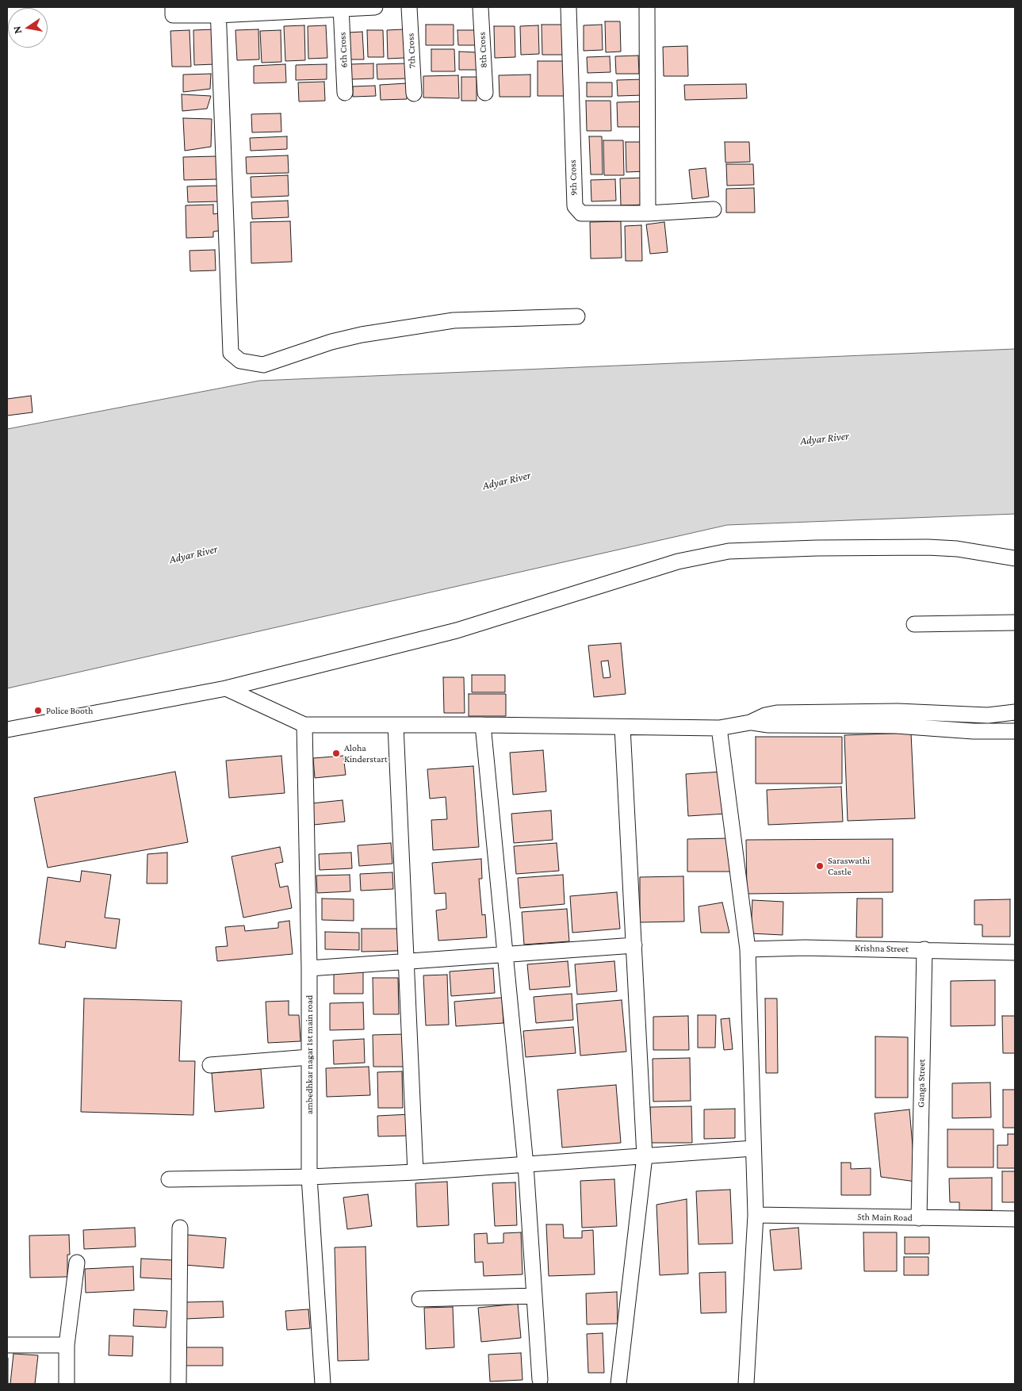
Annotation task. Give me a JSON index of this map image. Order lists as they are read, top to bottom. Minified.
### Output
{"streets":{"street":["6th Cross","8th Cross","7th Cross","9th Cross","Krishna Street","ambedhkar nagar 1st main road","Ganga Street","5th Main Road"]},"crossings":[["Krishna Street","Ganga Street"],["Ganga Street","5th Main Road"]],"water":["Adyar River"],"places":["Police Booth","Aloha Kinderstart","Saraswathi Castle"],"north":"left"}
